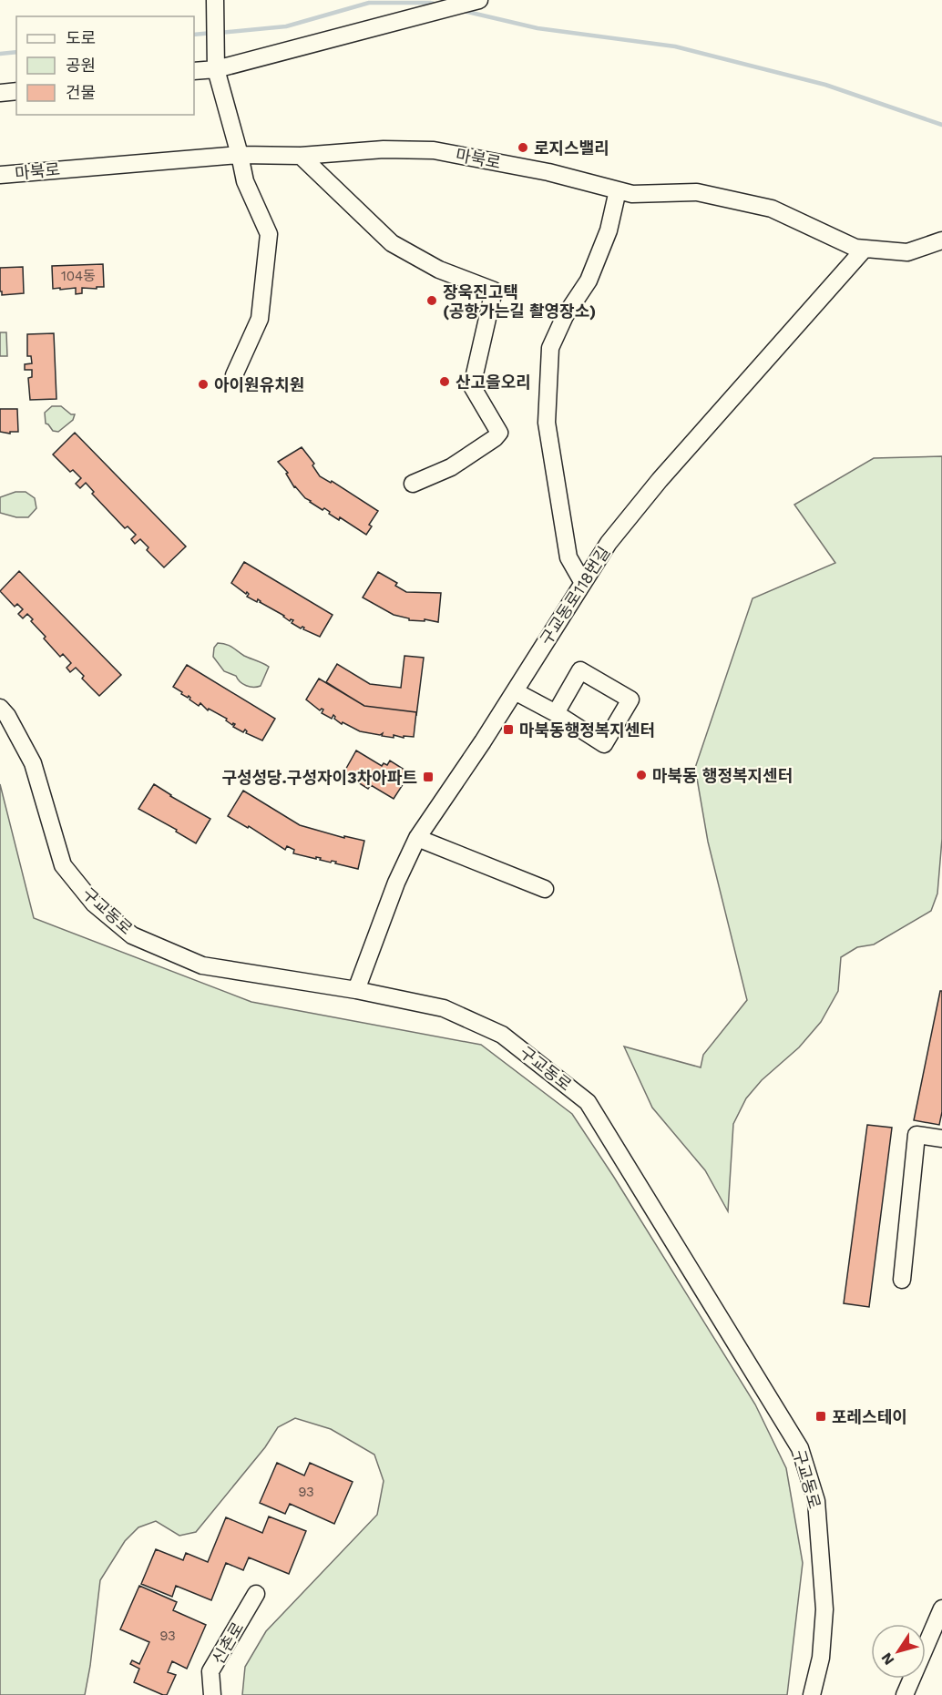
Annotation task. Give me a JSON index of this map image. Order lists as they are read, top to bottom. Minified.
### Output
{"streets":{"street":["마북로","구교동로118번길","구교동로","신촌로"]},"crossings":[["마북로","구교동로118번길"],["구교동로118번길","구교동로"]],"places":{"other":["로지스밸리","장욱진고택 (공항가는길 촬영장소)","산고을오리","아이원유치원","마북동 행정복지센터"],"transit":["마북동행정복지센터","구성성당.구성자이3차아파트","포레스테이"]},"house_numbers":["104동","93","93"],"legend":["도로","공원","건물"],"north":"bottom left"}
